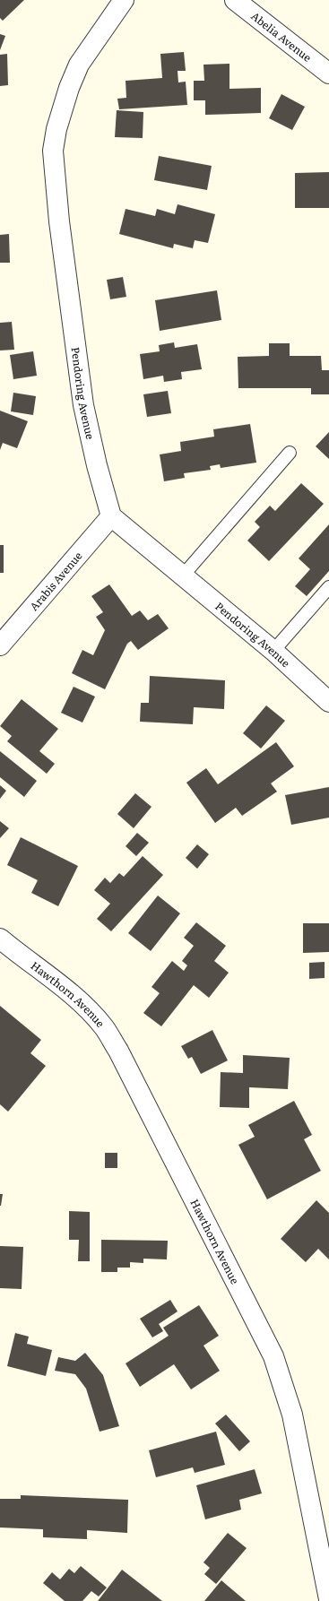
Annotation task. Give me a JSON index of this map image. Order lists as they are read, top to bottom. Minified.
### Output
{"streets":{"street":["Abelia Avenue","Pendoring Avenue","Arabis Avenue","Hawthorn Avenue"]},"crossings":[["Pendoring Avenue","Arabis Avenue"]]}
